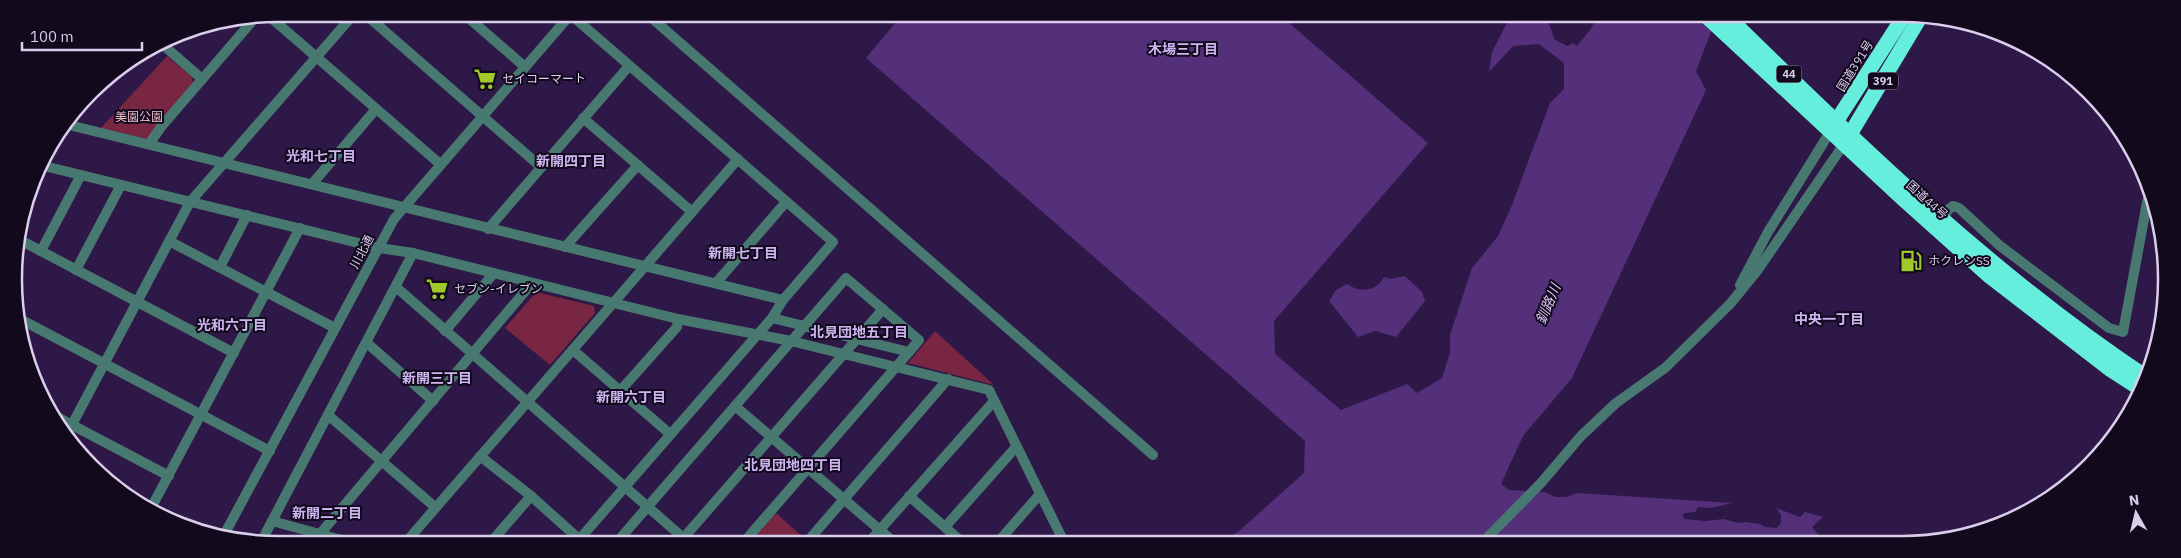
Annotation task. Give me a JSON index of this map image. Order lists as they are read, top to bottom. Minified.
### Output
{"streets":{"highway":["国道391号","44","391","国道44号"],"street":["川北通"]},"crossings":[["国道391号","国道44号"],["391","国道44号"]],"districts":["木場三丁目","光和七丁目","新開四丁目","新開七丁目","中央一丁目","光和六丁目","北見団地五丁目","新開三丁目","新開六丁目","北見団地四丁目","新開二丁目"],"water":["釧路川"],"parks":["美園公園"],"places":{"supermarket":["セイコーマート","セブン-イレブン"],"fuel station":["ホクレンSS"]},"scale_bar":"100 m","north":"top"}
